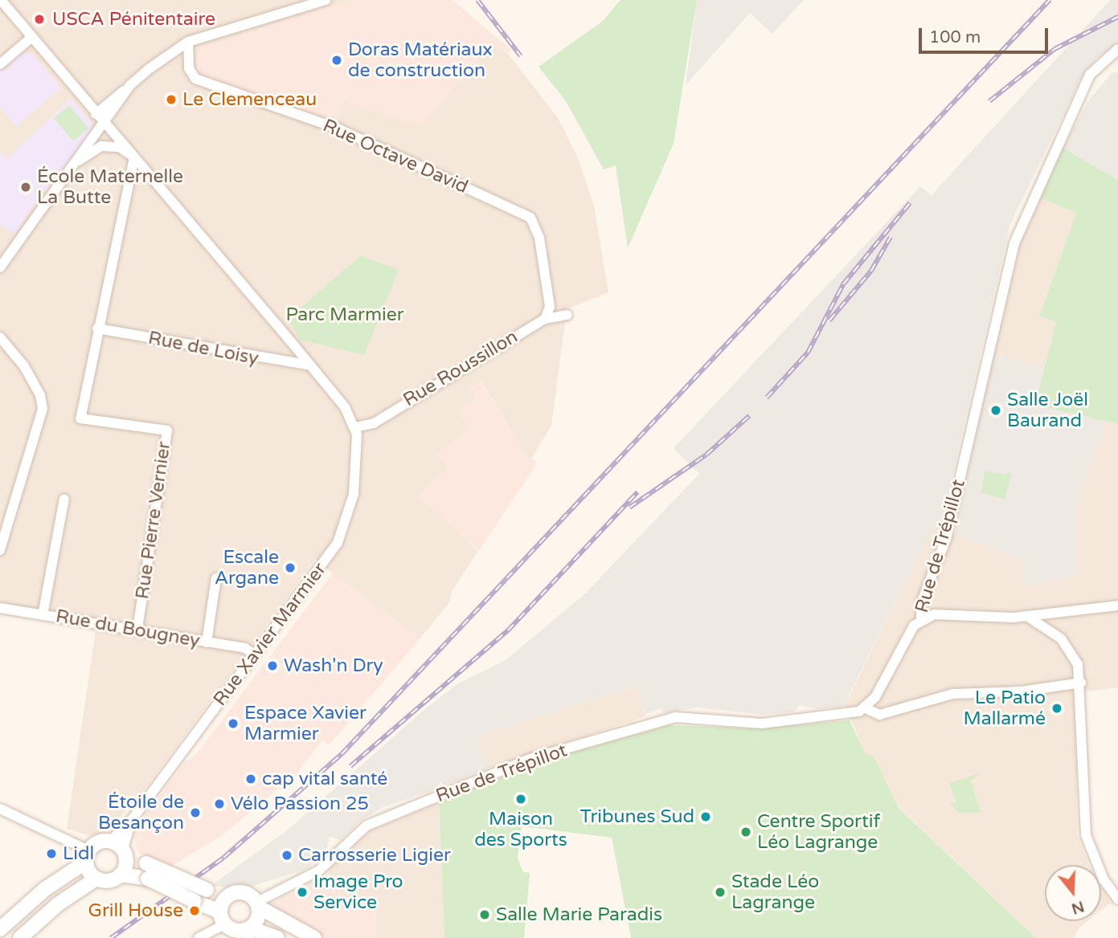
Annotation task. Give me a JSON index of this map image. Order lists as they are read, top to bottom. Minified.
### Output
{"streets":{"street":["Rue Octave David","Rue de Loisy","Rue Roussillon","Rue Pierre Vernier","Rue de Trépillot","Rue du Bougney","Rue Xavier Marmier"]},"crossings":[["Rue Octave David","Rue Roussillon"],["Rue de Loisy","Rue Pierre Vernier"],["Rue Roussillon","Rue Xavier Marmier"],["Rue Pierre Vernier","Rue du Bougney"],["Rue du Bougney","Rue Xavier Marmier"]],"parks":["Parc Marmier"],"places":["USCA Pénitentaire","Doras Matériaux de construction","Le Clemenceau","École Maternelle La Butte","Salle Joël Baurand","Escale Argane","Wash'n Dry","Le Patio Mallarmé","Espace Xavier Marmier","cap vital santé","Maison des Sports","Vélo Passion 25","Étoile de Besançon","Tribunes Sud","Centre Sportif Léo Lagrange","Lidl","Carrosserie Ligier","Image Pro Service","Stade Léo Lagrange","Grill House","Salle Marie Paradis"],"scale_bar":"100 m","north":"bottom"}
